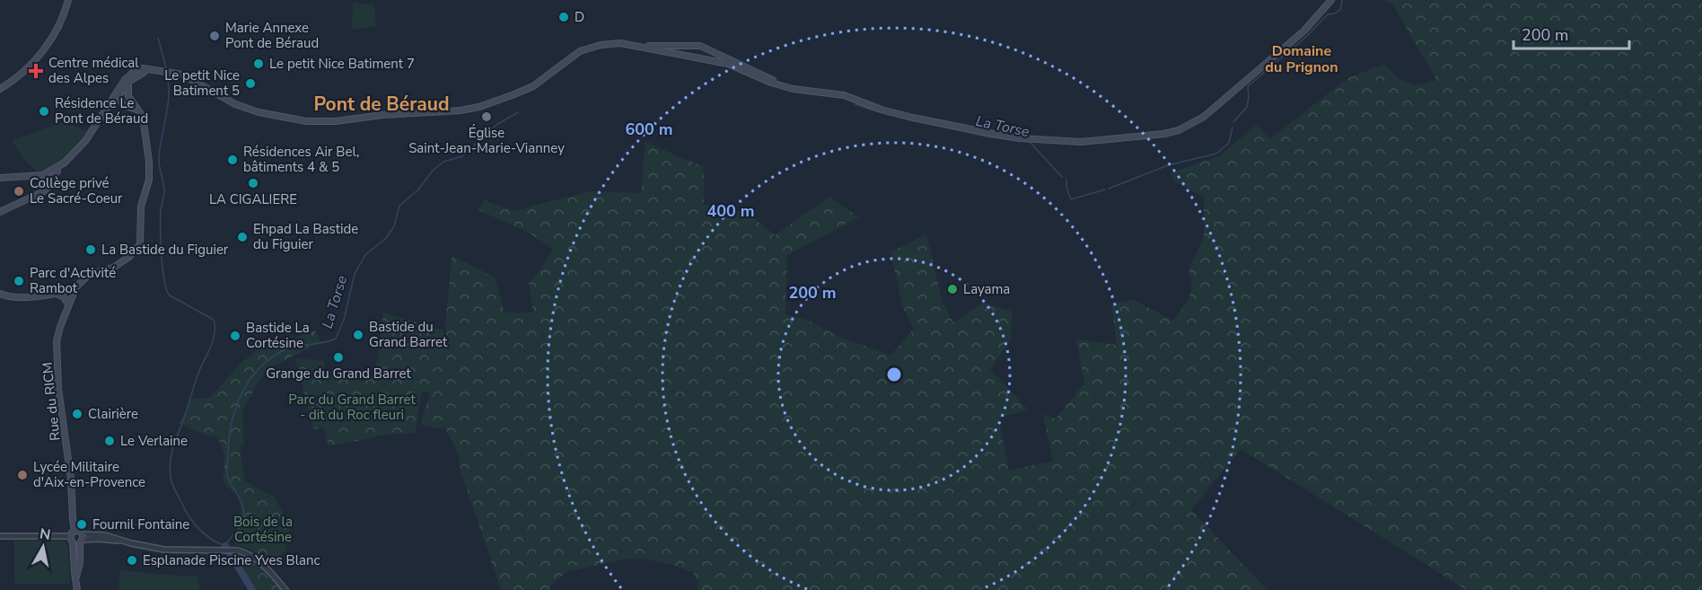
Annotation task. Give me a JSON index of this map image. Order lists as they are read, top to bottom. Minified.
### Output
{"streets":{"main road":["Rue du RICM"]},"districts":["Domaine du Prignon","Pont de Béraud"],"water":["La Torse"],"parks":["Parc du Grand Barret - dit du Roc fleuri","Bois de la Cortésine"],"places":{"other":["D","Marie Annexe Pont de Béraud","Le petit Nice Batiment 7","Le petit Nice Batiment 5","Résidence Le Pont de Béraud","Église Saint-Jean-Marie-Vianney","Résidences Air Bel, bâtiments 4 & 5","LA CIGALIERE","Collège privé Le Sacré-Coeur","Ehpad La Bastide du Figuier","La Bastide du Figuier","Parc d'Activité Rambot","Layama","Bastide du Grand Barret","Bastide La Cortésine","Grange du Grand Barret","Clairière","Le Verlaine","Lycée Militaire d'Aix-en-Provence","Fournil Fontaine","Esplanade Piscine Yves Blanc"],"health":["Centre médical des Alpes"]},"scale_bar":"200 m","north":"top","rings":["600 m","400 m","200 m"]}
